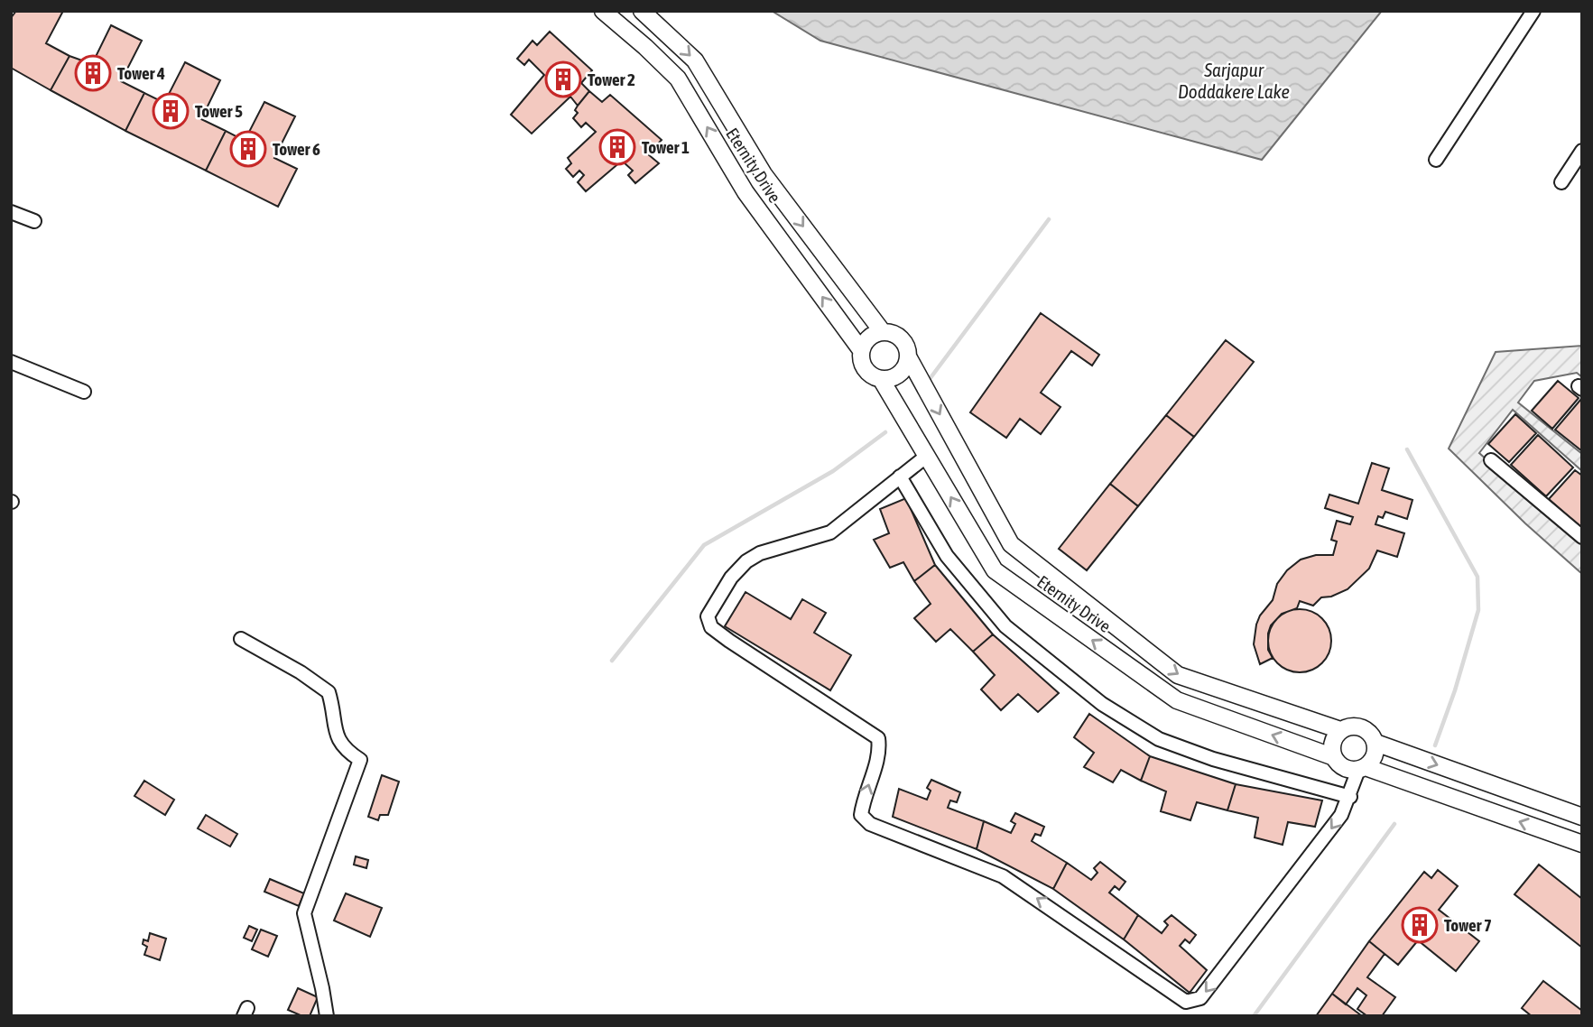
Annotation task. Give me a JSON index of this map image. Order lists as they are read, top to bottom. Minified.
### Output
{"streets":{"street":["Eternity Drive"]},"water":["Sarjapur Doddakere Lake"],"places":{"building":["Tower 4","Tower 2","Tower 5","Tower 1","Tower 6","Tower 7"]}}
